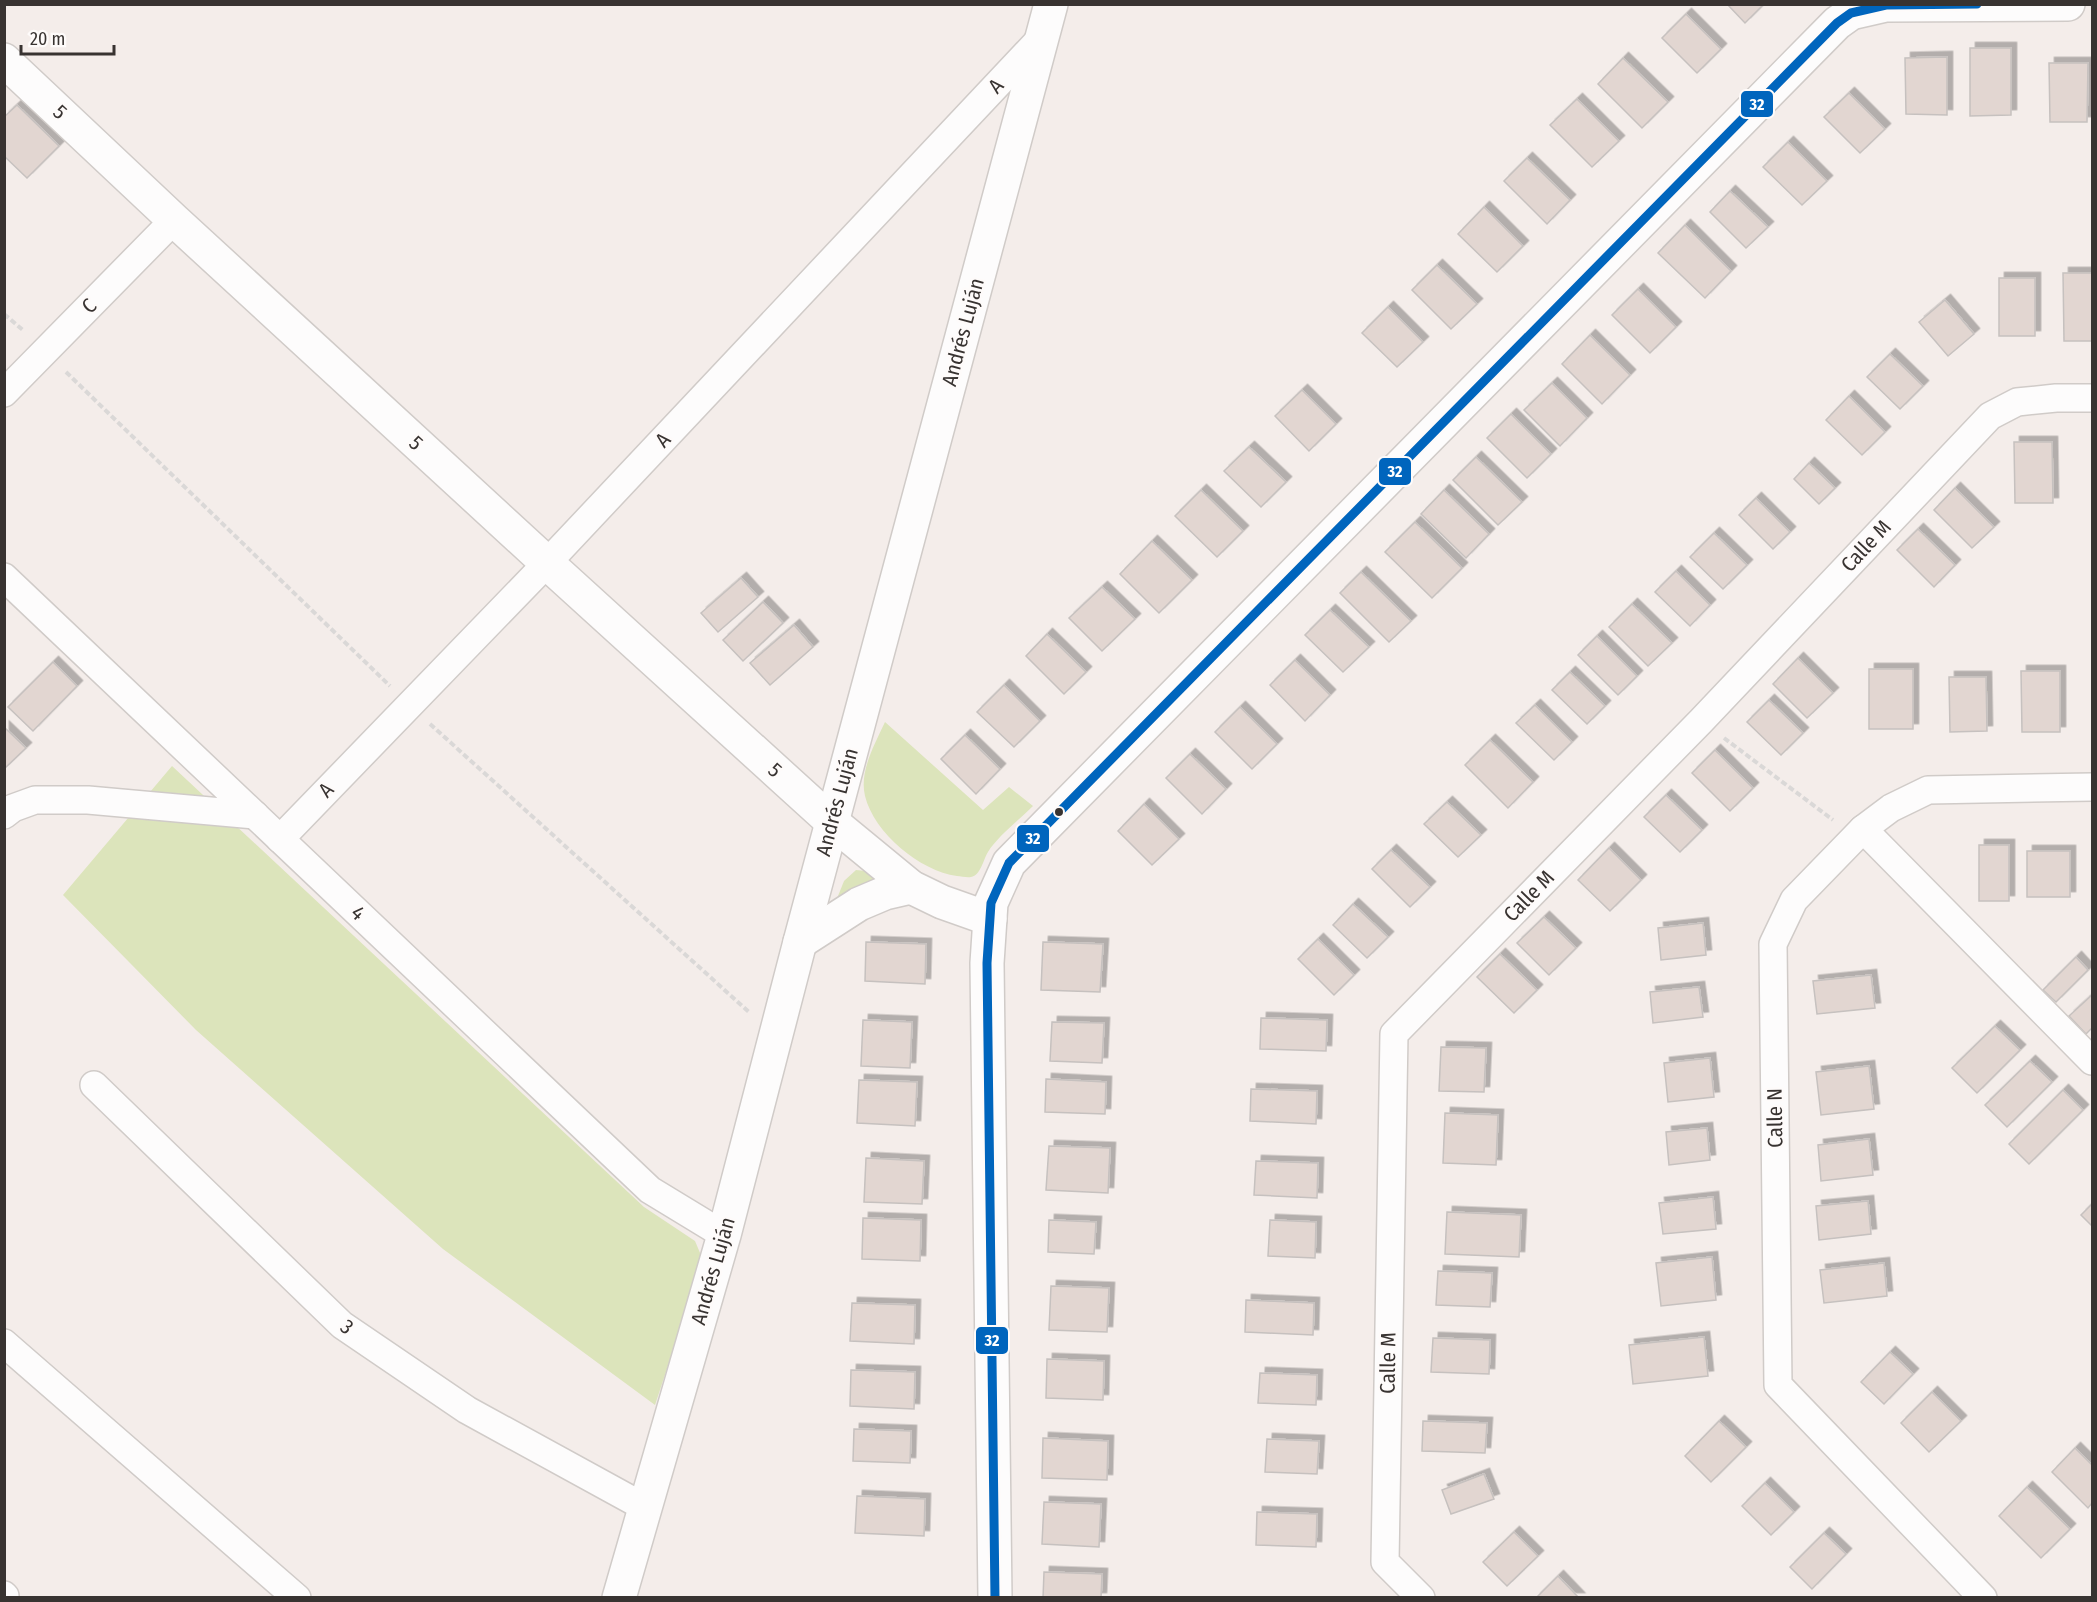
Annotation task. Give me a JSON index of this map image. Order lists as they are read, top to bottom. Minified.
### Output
{"streets":{"street":["A","5","C","Andrés Luján","Calle M","4","Calle N","3"]},"crossings":[["A","5"],["A","Andrés Luján"],["A","4"],["5","C"],["5","Andrés Luján"],["Andrés Luján","4"],["Andrés Luján","3"]],"lines":["transit line 32"],"scale_bar":"20 m"}
